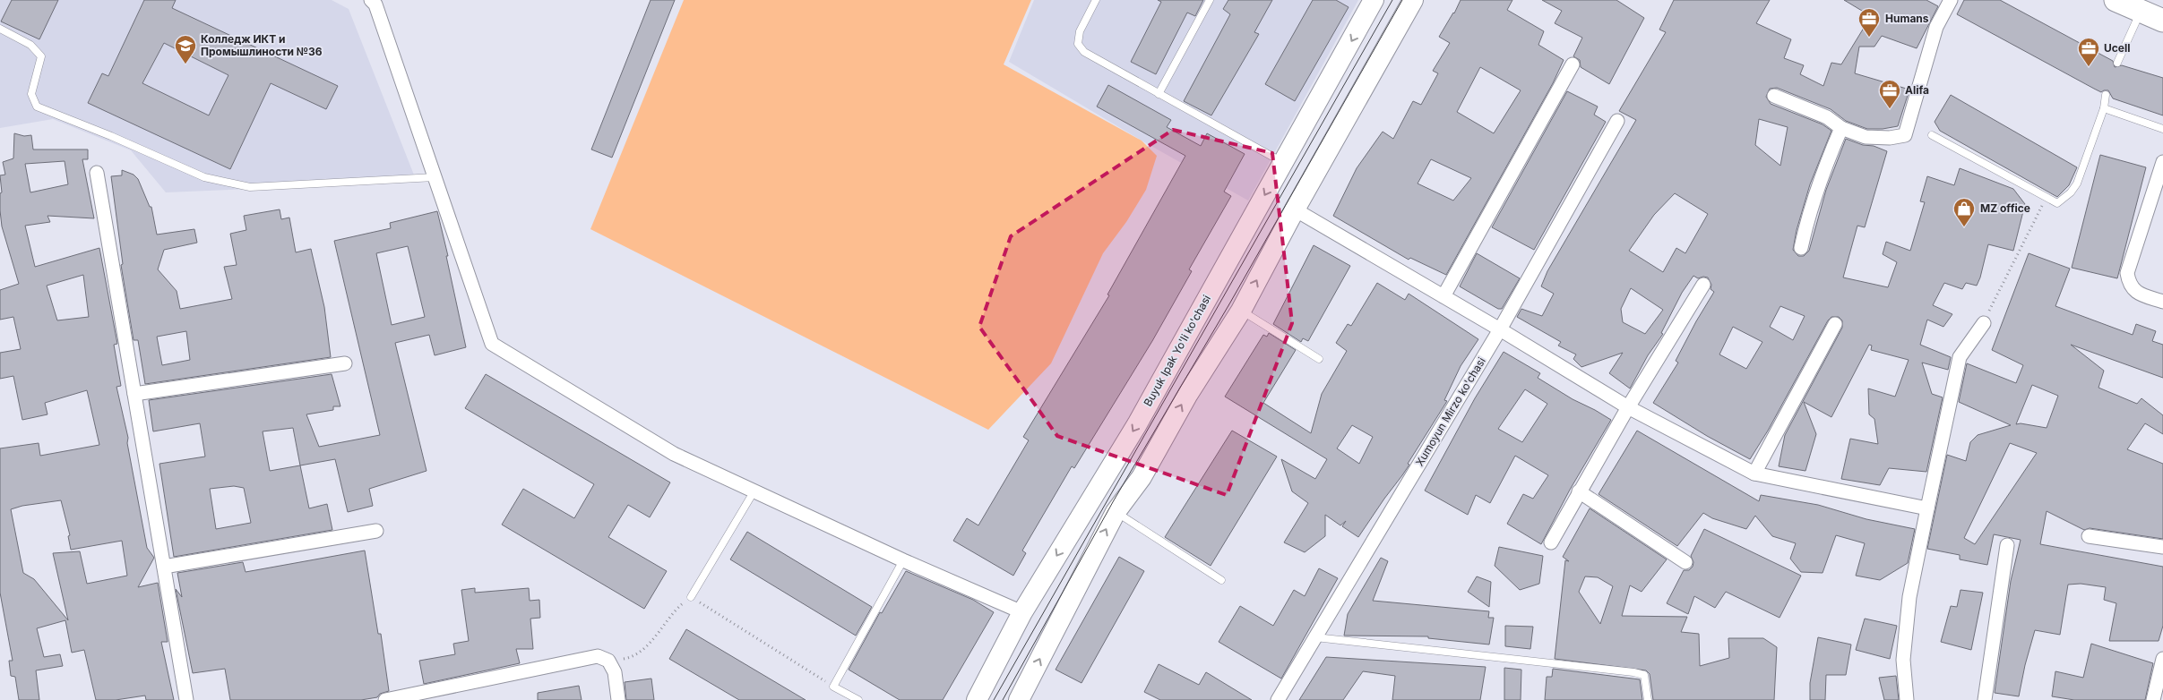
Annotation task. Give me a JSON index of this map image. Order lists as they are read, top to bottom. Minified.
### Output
{"streets":{"main road":["Buyuk Ipak Yo'li ko'chasi"],"street":["Xumoyun Mirzo ko'chasi"]},"places":{"office":["Humans","Ucell","Alifa"],"school or university":["Колледж ИКТ и Промышлиности №36"],"shop":["MZ office"]}}
